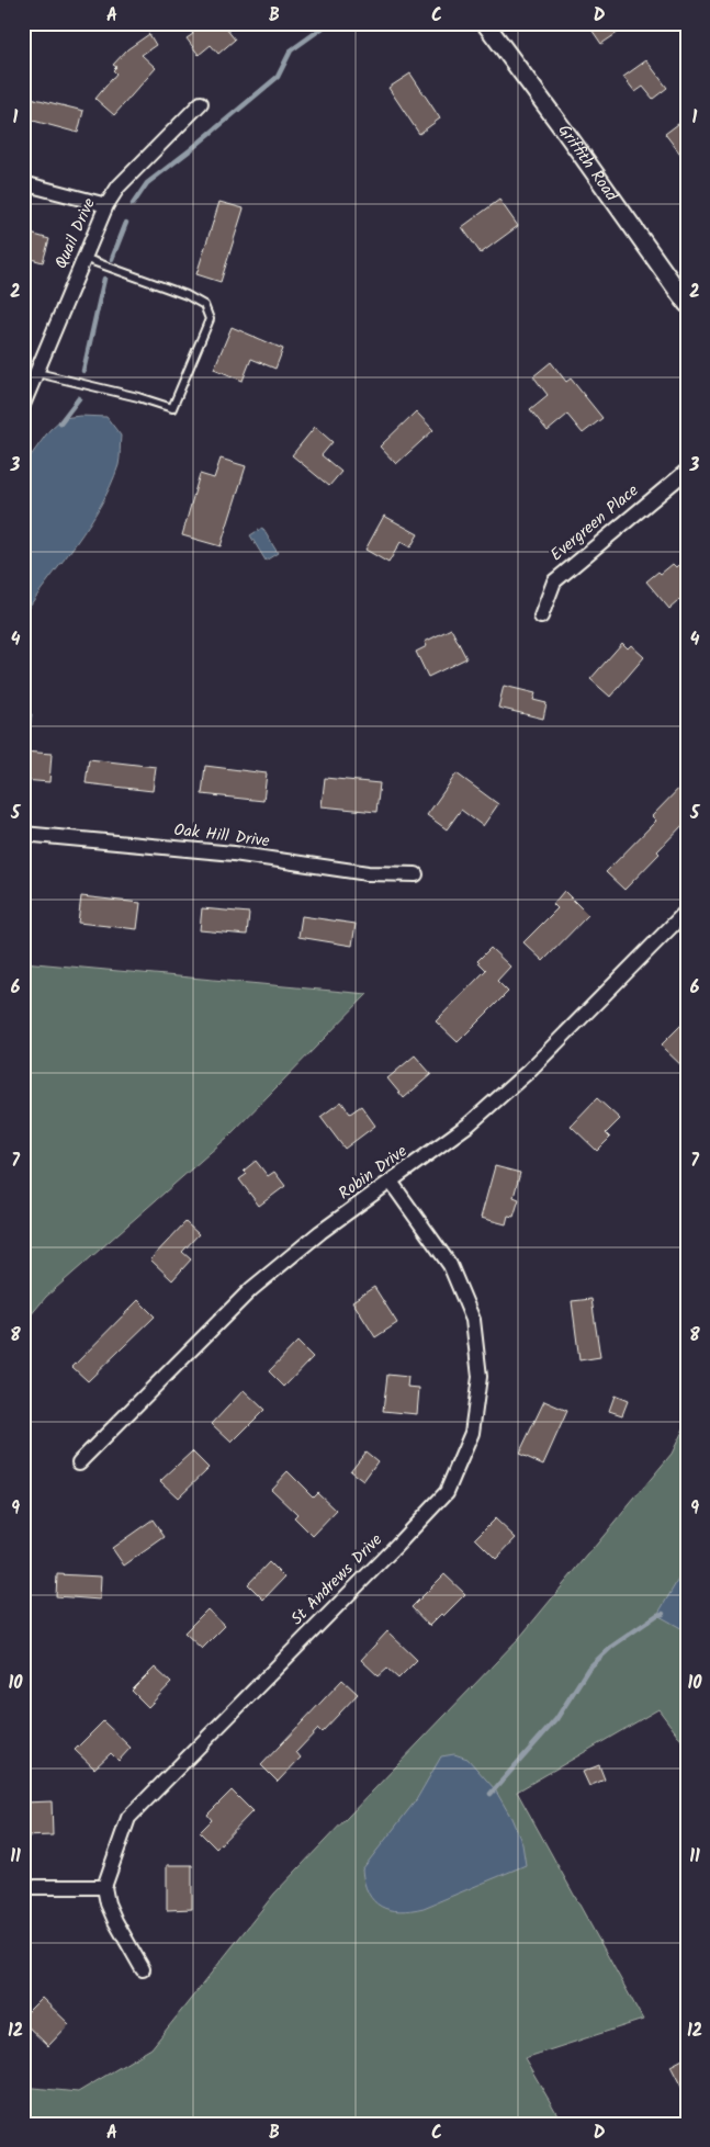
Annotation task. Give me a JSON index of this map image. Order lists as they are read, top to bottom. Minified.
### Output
{"streets":{"street":["Griffith Road","Quail Drive","Evergreen Place","Oak Hill Drive","Robin Drive","St Andrews Drive"]},"crossings":[["Robin Drive","St Andrews Drive"]],"grid":{"columns":["A","B","C","D"],"rows":["1","2","3","4","5","6","7","8","9","10","11","12"]}}
